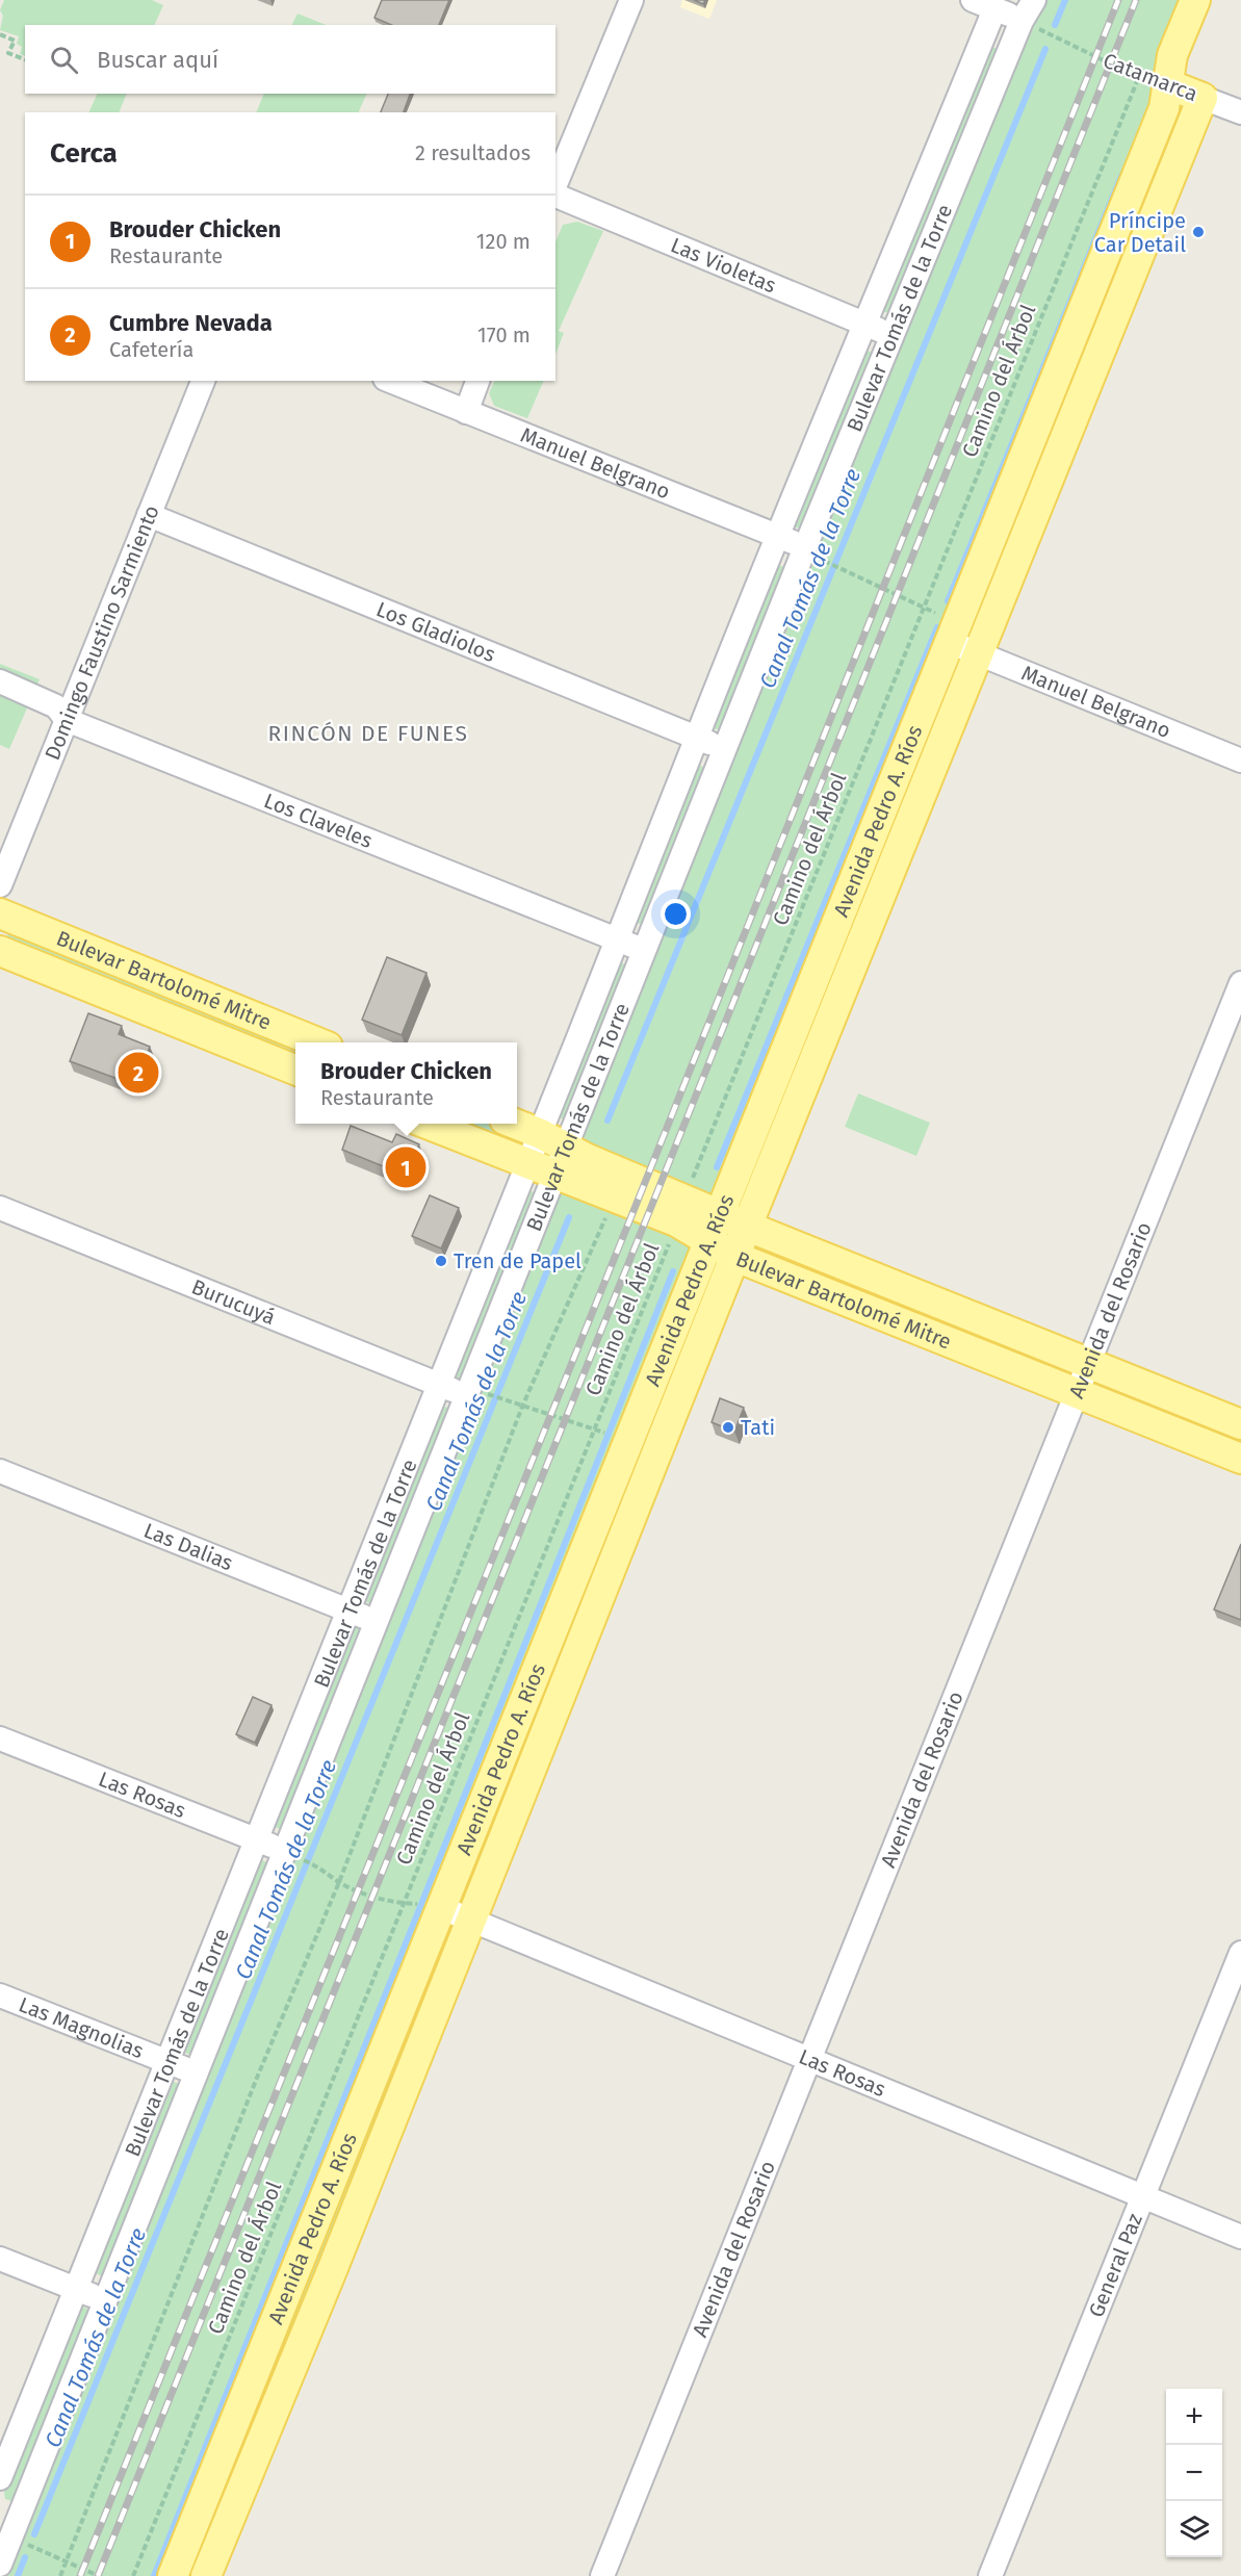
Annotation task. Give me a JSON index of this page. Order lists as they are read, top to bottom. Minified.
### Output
{"streets":{"main road":["Catamarca","Avenida Pedro A. Ríos","Bulevar Bartolomé Mitre"],"street":["Las Violetas","Bulevar Tomás de la Torre","Manuel Belgrano","Los Gladiolos","Domingo Faustino Sarmiento","Los Claveles","Burucuyá","Avenida del Rosario","Las Dalias","Las Rosas","Las Magnolias","General Paz"],"path":["Camino del Árbol"]},"crossings":[["Catamarca","Camino del Árbol"],["Catamarca","Avenida Pedro A. Ríos"],["Las Violetas","Bulevar Tomás de la Torre"],["Bulevar Tomás de la Torre","Manuel Belgrano"],["Bulevar Tomás de la Torre","Los Gladiolos"],["Bulevar Tomás de la Torre","Los Claveles"],["Bulevar Tomás de la Torre","Bulevar Bartolomé Mitre"],["Bulevar Tomás de la Torre","Burucuyá"],["Bulevar Tomás de la Torre","Las Dalias"],["Bulevar Tomás de la Torre","Las Rosas"],["Bulevar Tomás de la Torre","Las Magnolias"],["Camino del Árbol","Bulevar Bartolomé Mitre"],["Manuel Belgrano","Avenida Pedro A. Ríos"],["Los Gladiolos","Domingo Faustino Sarmiento"],["Domingo Faustino Sarmiento","Los Claveles"],["Avenida Pedro A. Ríos","Bulevar Bartolomé Mitre"],["Avenida Pedro A. Ríos","Las Rosas"],["Bulevar Bartolomé Mitre","Avenida del Rosario"],["Avenida del Rosario","Las Rosas"],["Las Rosas","General Paz"]],"districts":["RINCÓN DE FUNES"],"water":["Canal Tomás de la Torre"],"places":["Príncipe Car Detail","Tren de Papel","Tati"],"page":{"search":"Buscar aquí","heading":["Cerca","2 resultados"],"list":[{"mark":"1","name":"Brouder Chicken","note":"Restaurante","value":"120 m"},{"mark":"2","name":"Cumbre Nevada","note":"Cafetería","value":"170 m"}],"popup":["Brouder Chicken","Restaurante"],"pins":["2","1"],"map_buttons":["+","−"]}}
